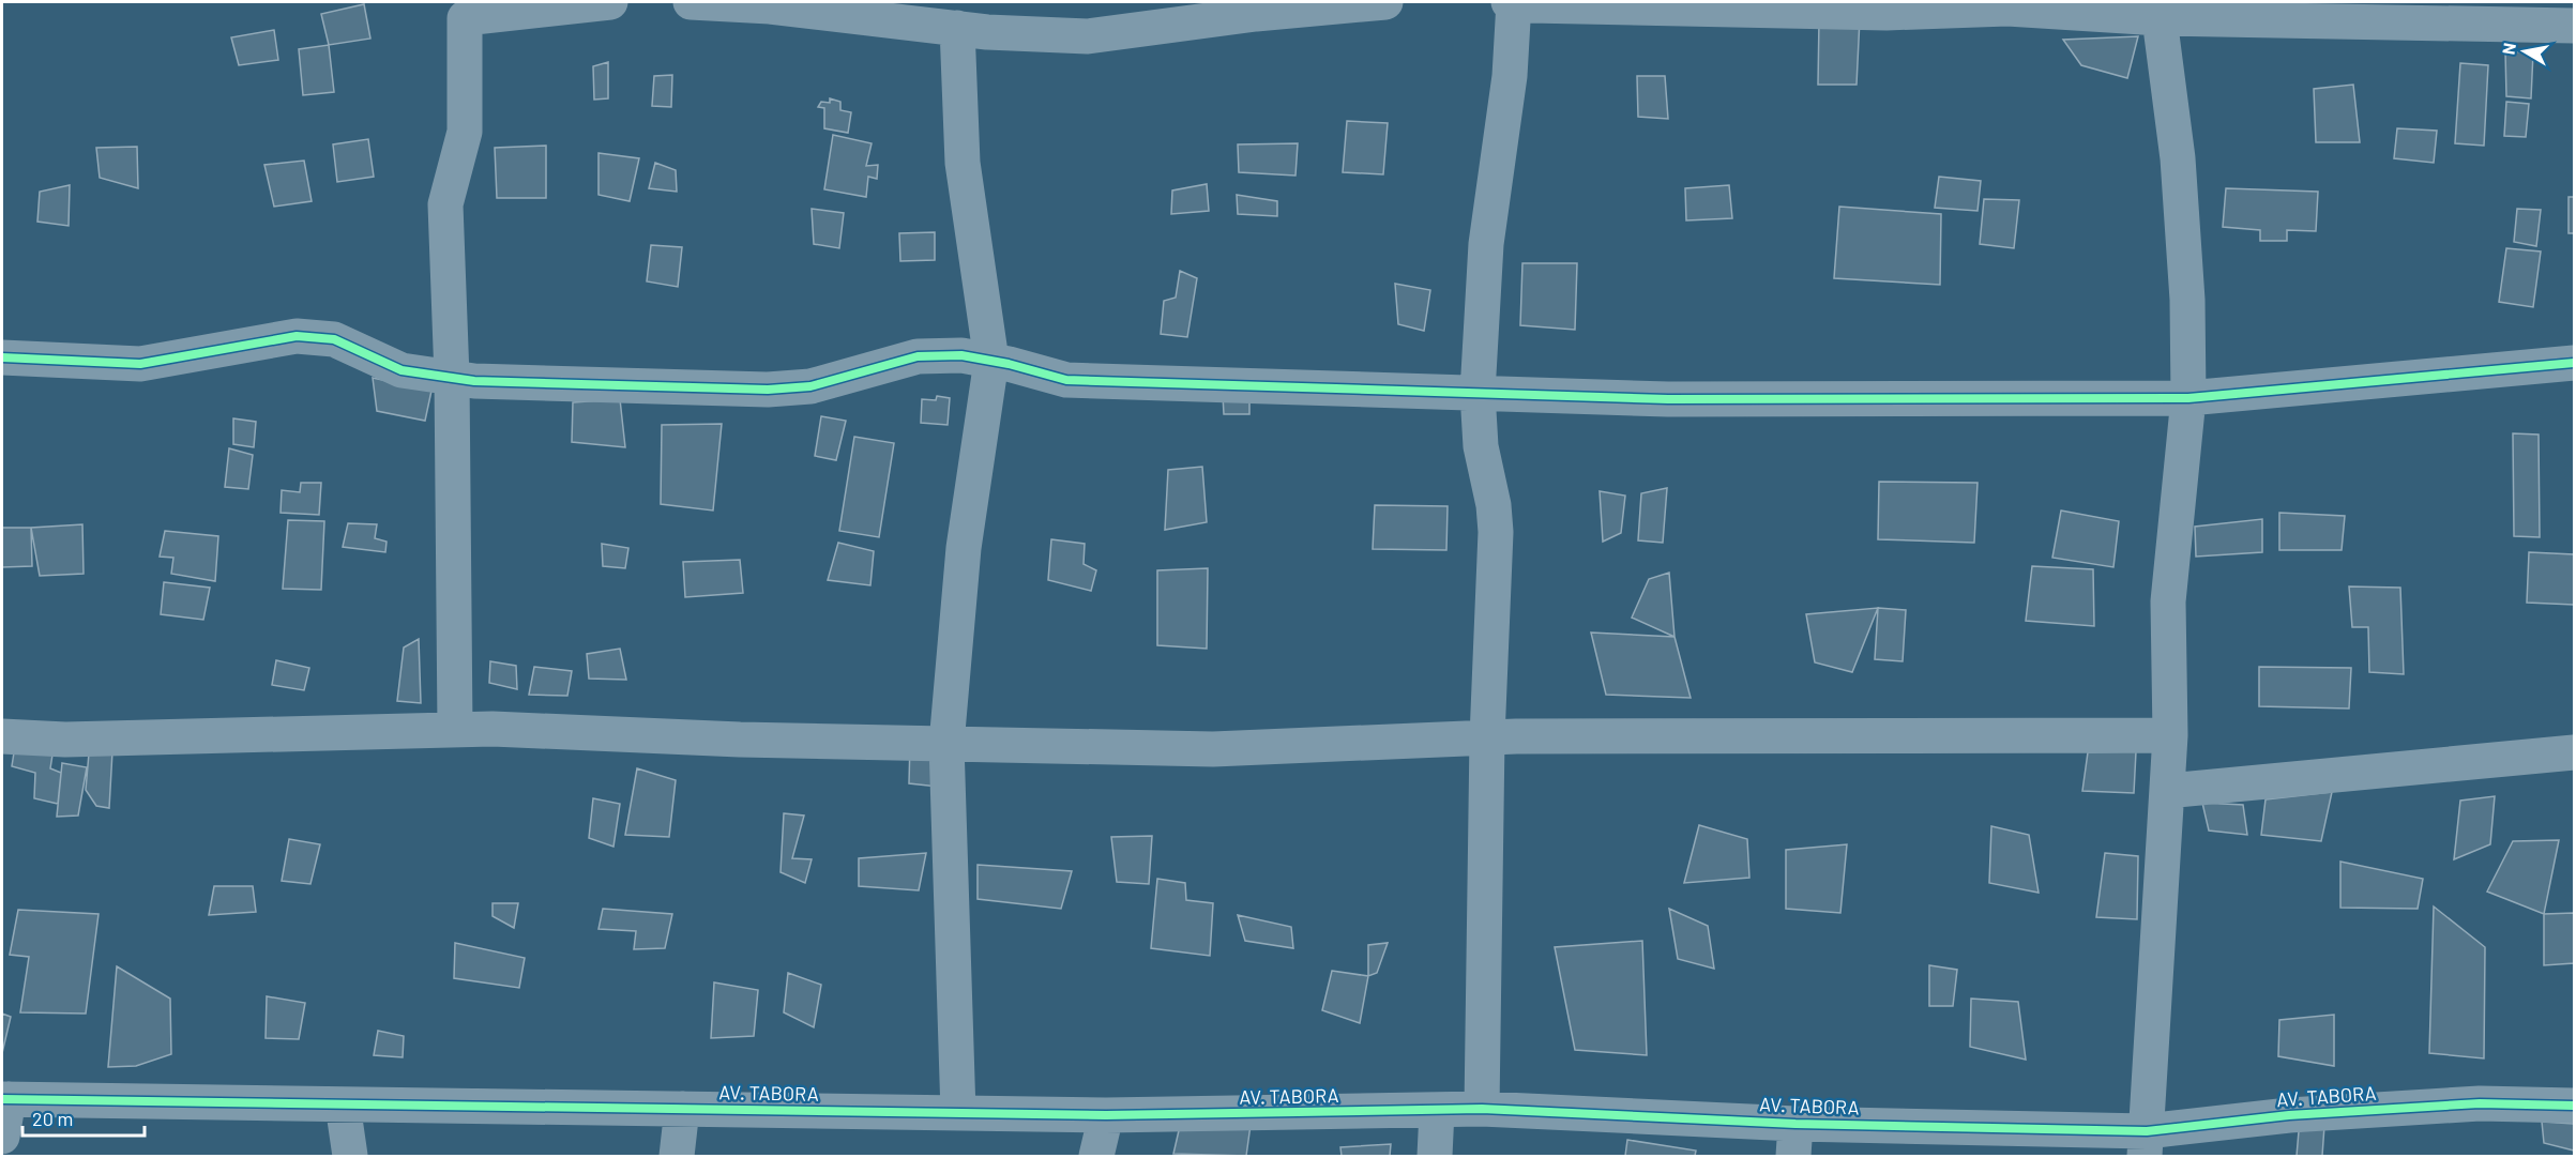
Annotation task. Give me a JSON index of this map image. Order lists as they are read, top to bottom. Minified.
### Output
{"streets":{"street":["AV. TABORA"]},"scale_bar":"20 m","north":"left"}
